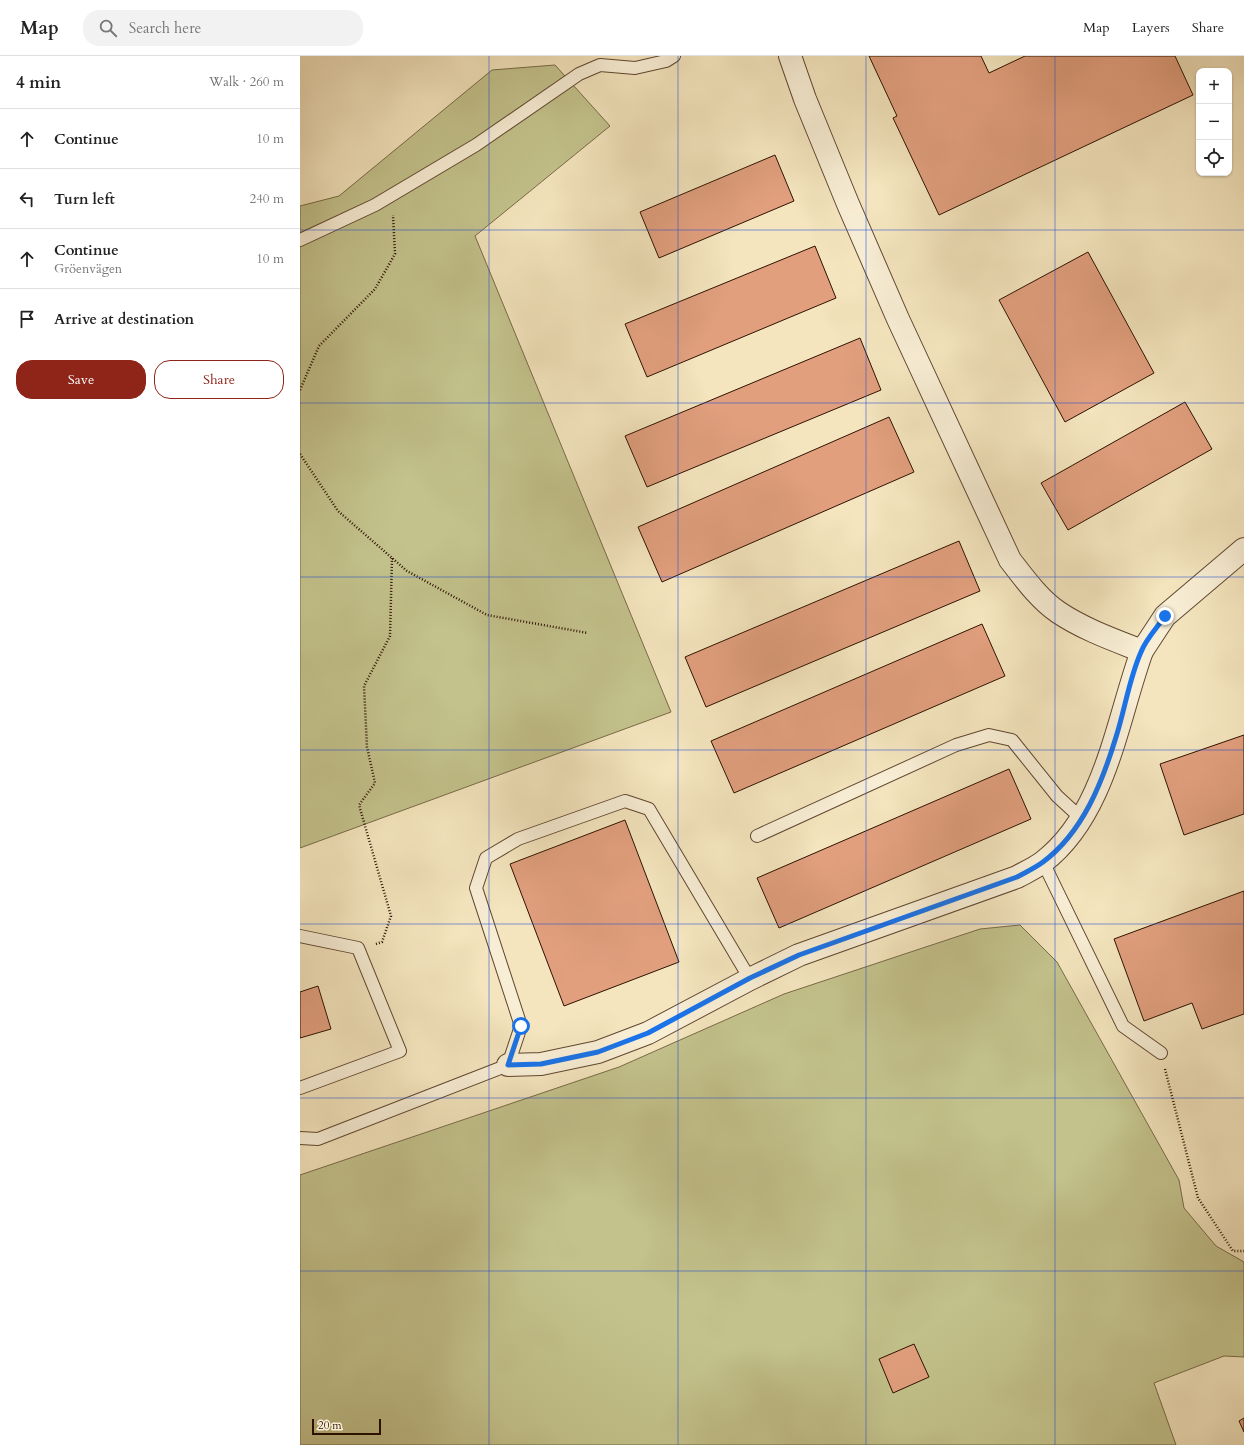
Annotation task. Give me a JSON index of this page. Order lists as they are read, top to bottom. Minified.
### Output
{"scale_bar":"20 m","page":{"header":"Map","search":"Search here","nav":["Map","Layers","Share"],"heading":["4 min","Walk · 260 m"],"map_buttons":["+","−"],"list":[["Continue","10 m"],["Turn left","240 m"],["Continue","Gröenvägen","10 m"],"Arrive at destination"],"buttons":["Save","Share"],"scale":"20 m"}}
